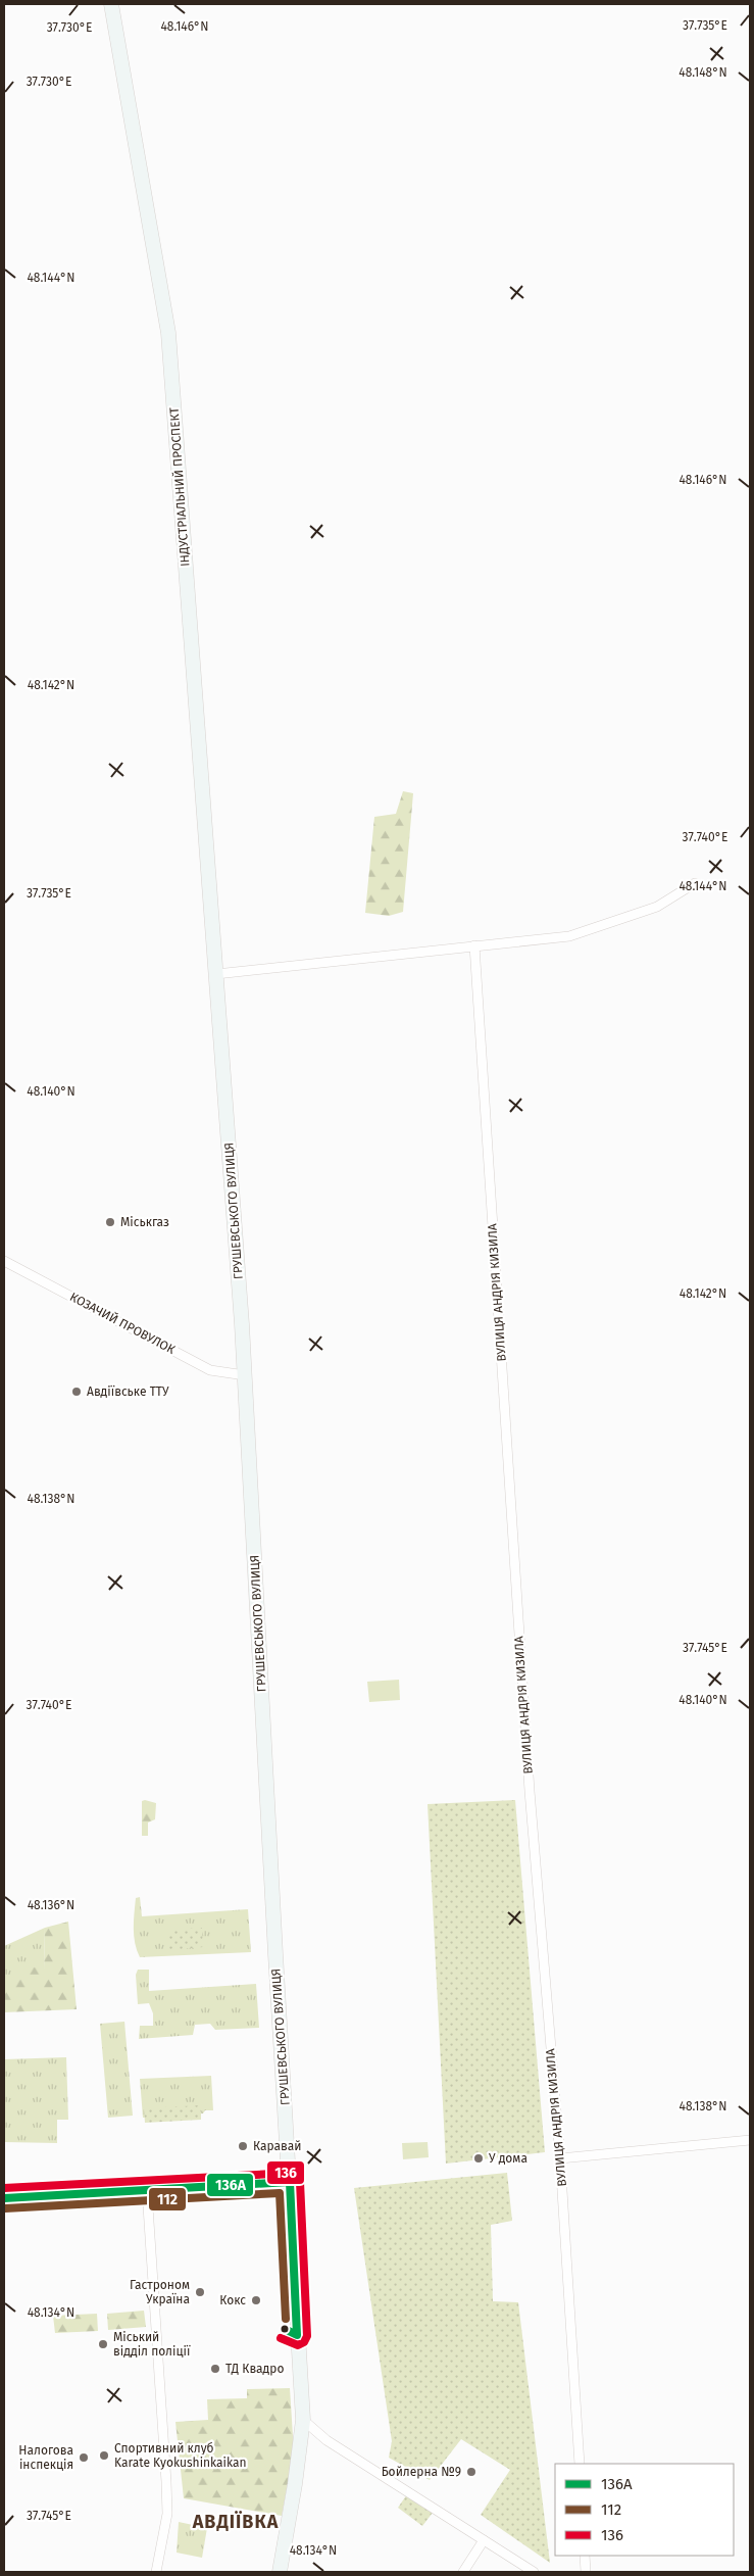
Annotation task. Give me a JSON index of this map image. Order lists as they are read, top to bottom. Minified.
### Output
{"streets":{"street":["ІНДУСТРІАЛЬНИЙ ПРОСПЕКТ","ГРУШЕВСЬКОГО ВУЛИЦЯ","ВУЛИЦЯ АНДРІЯ КИЗИЛА","КОЗАЧИЙ ПРОВУЛОК"]},"crossings":[["ІНДУСТРІАЛЬНИЙ ПРОСПЕКТ","ГРУШЕВСЬКОГО ВУЛИЦЯ"],["ГРУШЕВСЬКОГО ВУЛИЦЯ","КОЗАЧИЙ ПРОВУЛОК"]],"districts":["АВДІЇВКА"],"places":["Міськгаз","Авдіївське ТТУ","Каравай","У дома","Гастроном Україна","Кокс","Міський відділ поліції","ТД Квадро","Спортивний клуб Karate Kyokushinkaikan","Налогова інспекція","Бойлерна №9"],"lines":["transit line 136","transit line 136А","transit line 112"],"legend":["136А","112","136"],"coordinates":["37.735°E","48.146°N","37.730°E","48.148°N","48.144°N","48.142°N","37.740°E","48.140°N","48.138°N","37.745°E","48.136°N","48.134°N"]}
